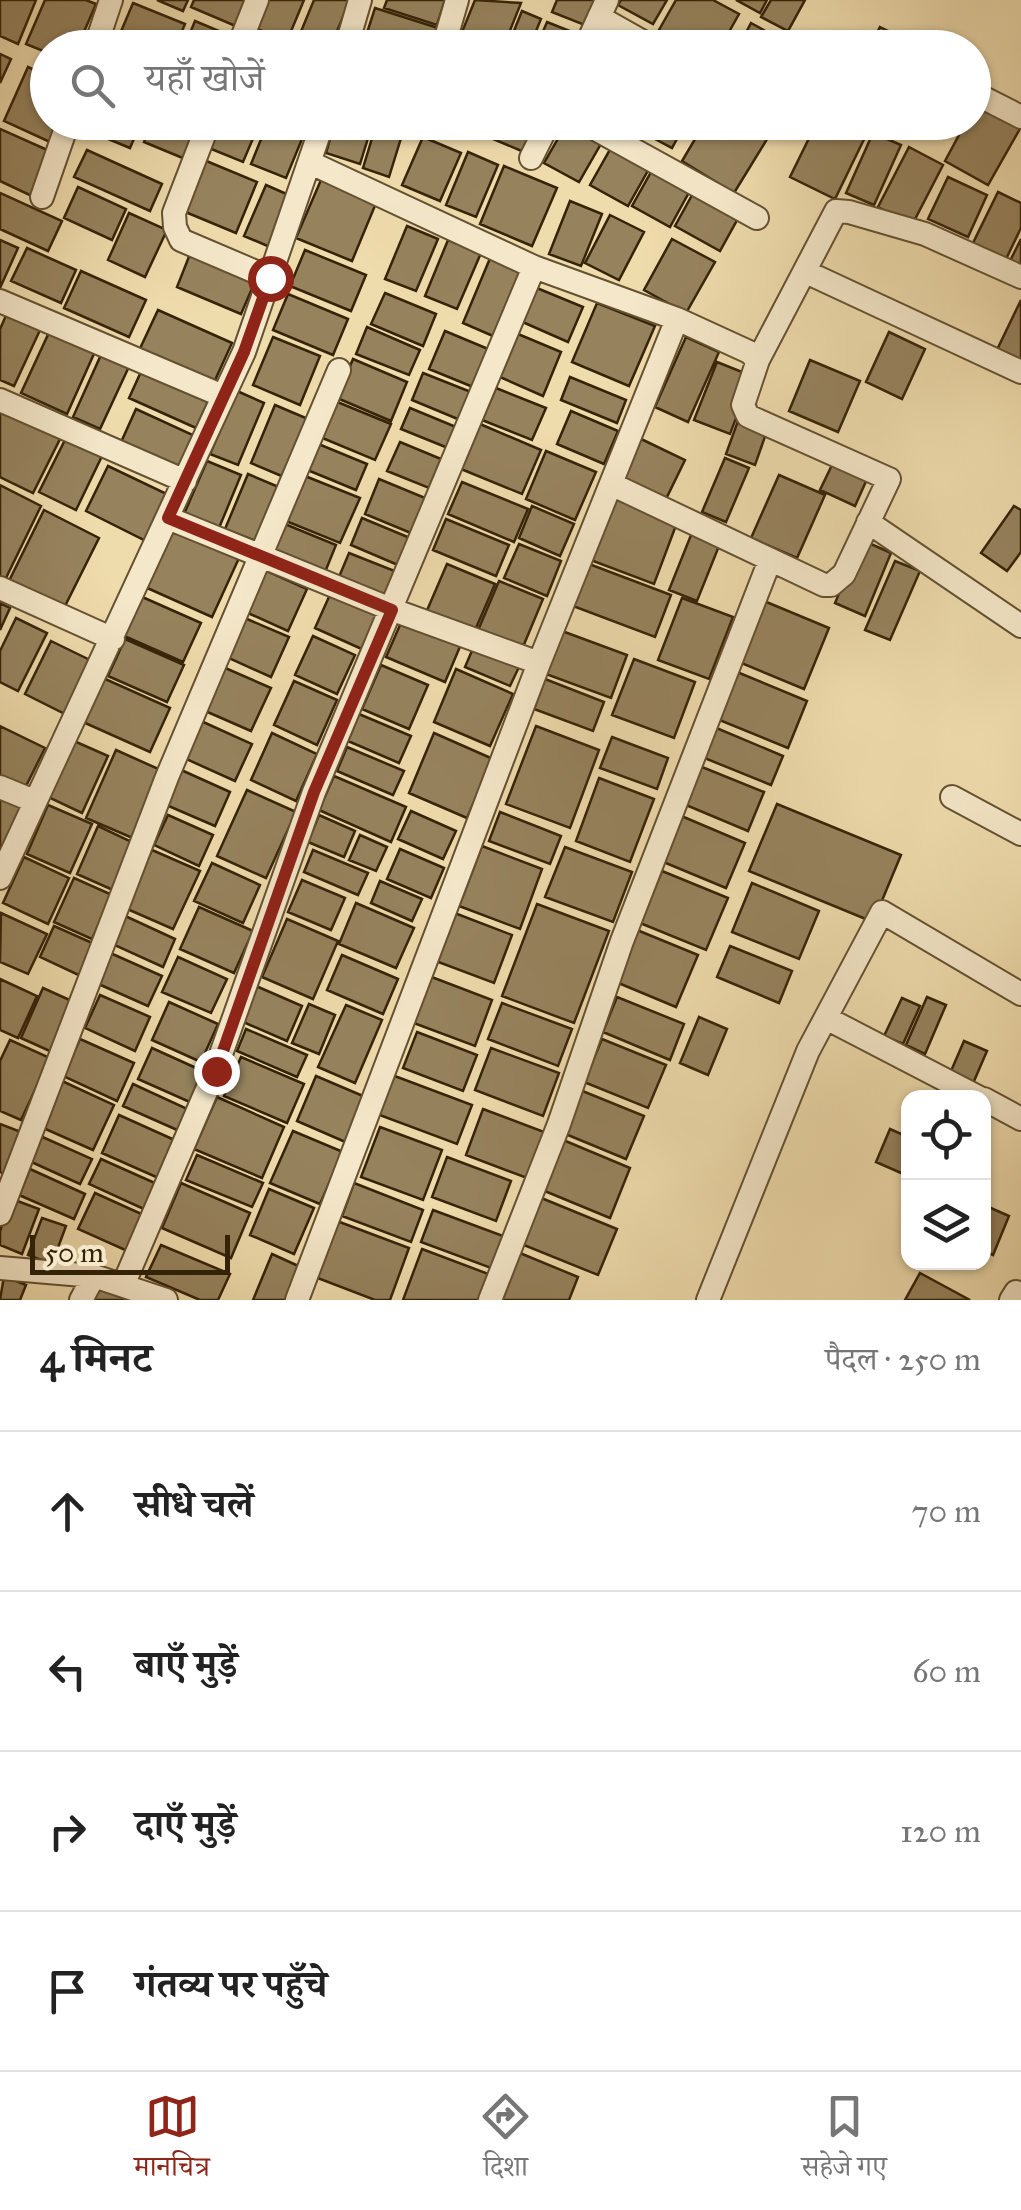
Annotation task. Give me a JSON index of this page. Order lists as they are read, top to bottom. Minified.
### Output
{"scale_bar":"50 m","page":{"search":"यहाँ खोजें","scale":"50 m","heading":["4 मिनट","पैदल · 250 m"],"list":[["सीधे चलें","70 m"],["बाएँ मुड़ें","60 m"],["दाएँ मुड़ें","120 m"],"गंतव्य पर पहुँचे"],"nav":["मानचित्र","दिशा","सहेजे गए"]}}
